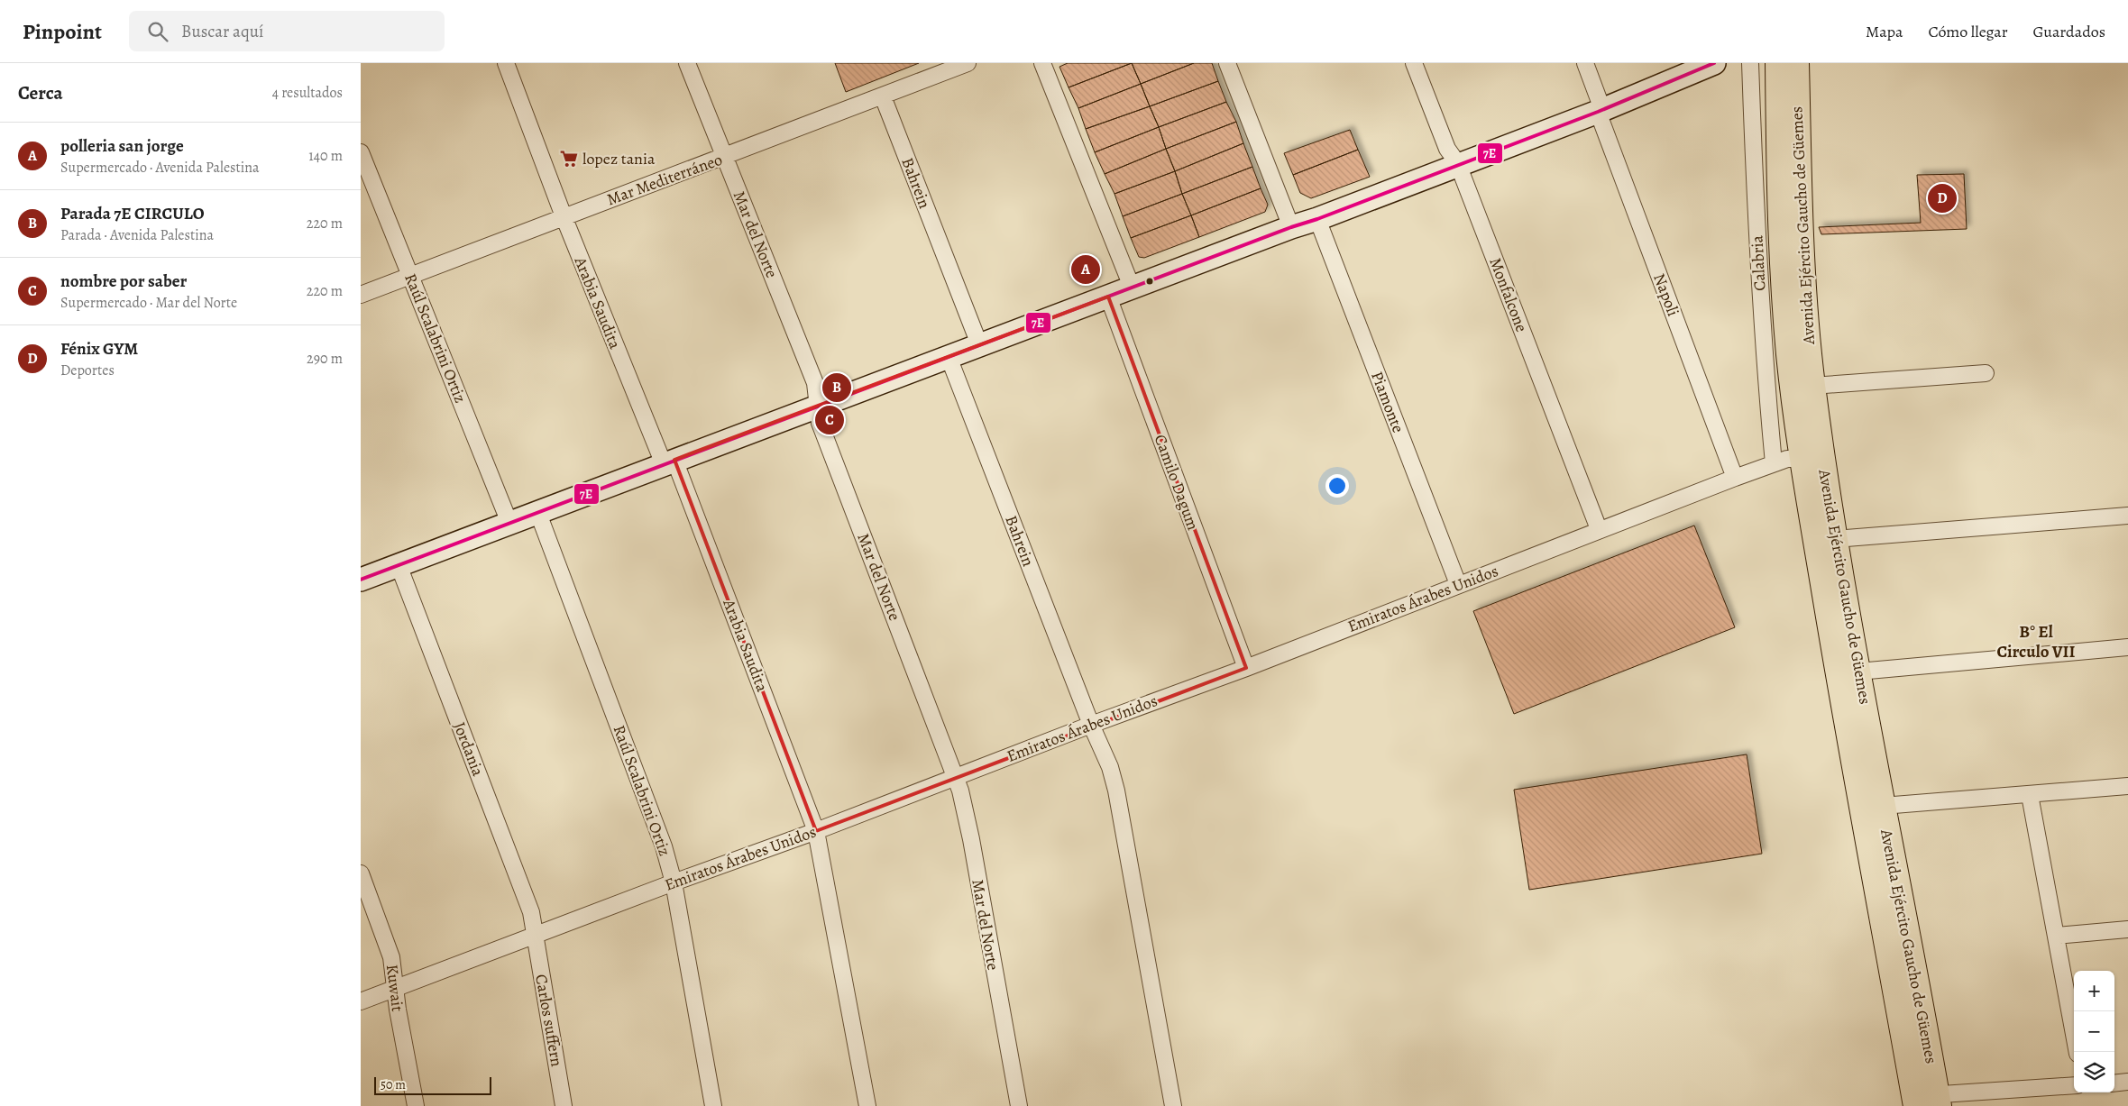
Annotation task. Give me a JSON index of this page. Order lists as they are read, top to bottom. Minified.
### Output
{"streets":{"main road":["Avenida Ejército Gaucho de Güemes"],"street":["Mar Mediterráneo","Bahrein","Mar del Norte","Calabria","Monfalcone","Napoli","Arabia Saudita","Raúl Scalabrini Ortiz","Piamonte","Camilo Dagum","Emiratos Árabes Unidos","Jordania","Kuwait","Carlos suffern"]},"crossings":[["Mar Mediterráneo","Bahrein"],["Mar Mediterráneo","Mar del Norte"],["Mar Mediterráneo","Arabia Saudita"],["Mar Mediterráneo","Raúl Scalabrini Ortiz"],["Bahrein","Emiratos Árabes Unidos"],["Avenida Ejército Gaucho de Güemes","Emiratos Árabes Unidos"],["Mar del Norte","Emiratos Árabes Unidos"],["Calabria","Emiratos Árabes Unidos"],["Monfalcone","Emiratos Árabes Unidos"],["Napoli","Emiratos Árabes Unidos"],["Arabia Saudita","Emiratos Árabes Unidos"],["Raúl Scalabrini Ortiz","Emiratos Árabes Unidos"],["Piamonte","Emiratos Árabes Unidos"],["Camilo Dagum","Emiratos Árabes Unidos"],["Emiratos Árabes Unidos","Jordania"],["Emiratos Árabes Unidos","Kuwait"],["Emiratos Árabes Unidos","Carlos suffern"],["Jordania","Carlos suffern"]],"districts":["B° El Circulo VII"],"places":{"supermarket":["lopez tania"]},"lines":["transit line 7E"],"scale_bar":"50 m","page":{"header":"Pinpoint","search":"Buscar aquí","nav":["Mapa","Cómo llegar","Guardados"],"heading":["Cerca","4 resultados"],"list":[{"mark":"A","name":"polleria san jorge","note":"Supermercado · Avenida Palestina","value":"140 m"},{"mark":"B","name":"Parada 7E CIRCULO","note":"Parada · Avenida Palestina","value":"220 m"},{"mark":"C","name":"nombre por saber","note":"Supermercado · Mar del Norte","value":"220 m"},{"mark":"D","name":"Fénix GYM","note":"Deportes","value":"290 m"}],"pins":["D","A","B","C"],"map_buttons":["+","−"],"scale":"50 m"}}
